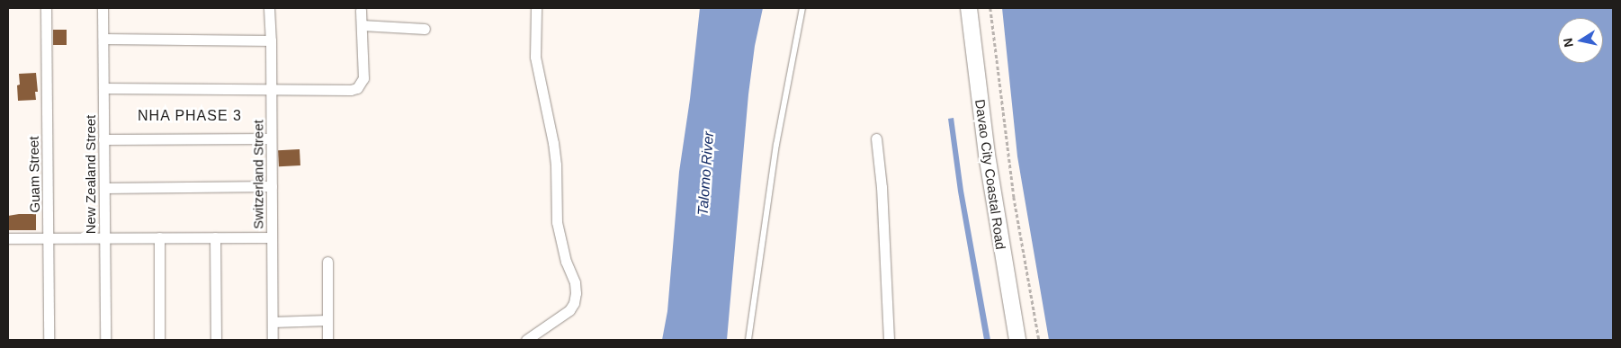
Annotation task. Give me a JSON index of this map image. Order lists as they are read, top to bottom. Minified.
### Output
{"streets":{"main road":["Davao City Coastal Road"],"street":["Guam Street","New Zealand Street","Switzerland Street"]},"districts":["NHA PHASE 3"],"water":["Talomo River"],"north":"left"}
